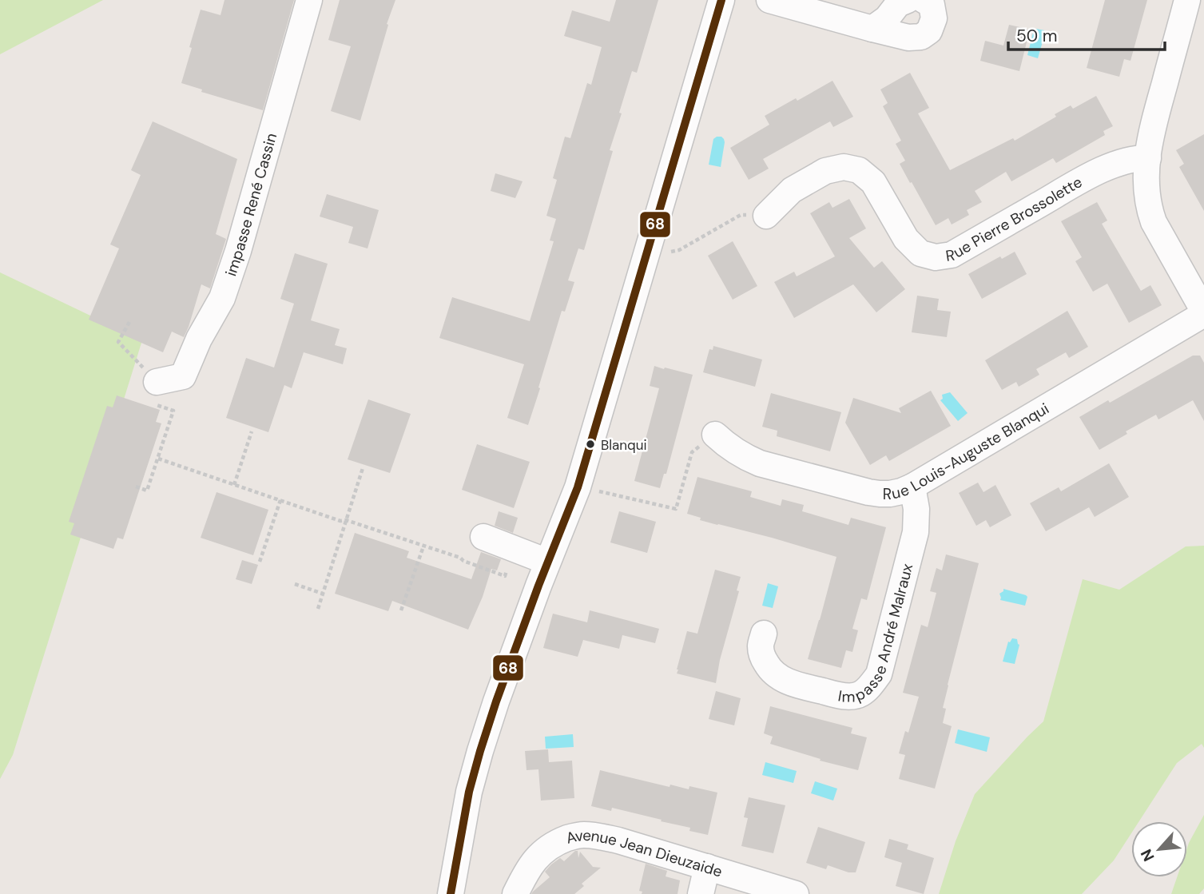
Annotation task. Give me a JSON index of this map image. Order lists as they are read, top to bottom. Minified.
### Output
{"streets":{"street":["impasse René Cassin","Rue Pierre Brossolette","Rue Louis-Auguste Blanqui","Impasse André Malraux","Avenue Jean Dieuzaide"]},"crossings":[["Rue Louis-Auguste Blanqui","Impasse André Malraux"]],"places":["Blanqui"],"lines":["transit line 68"],"scale_bar":"50 m","north":"bottom left"}
